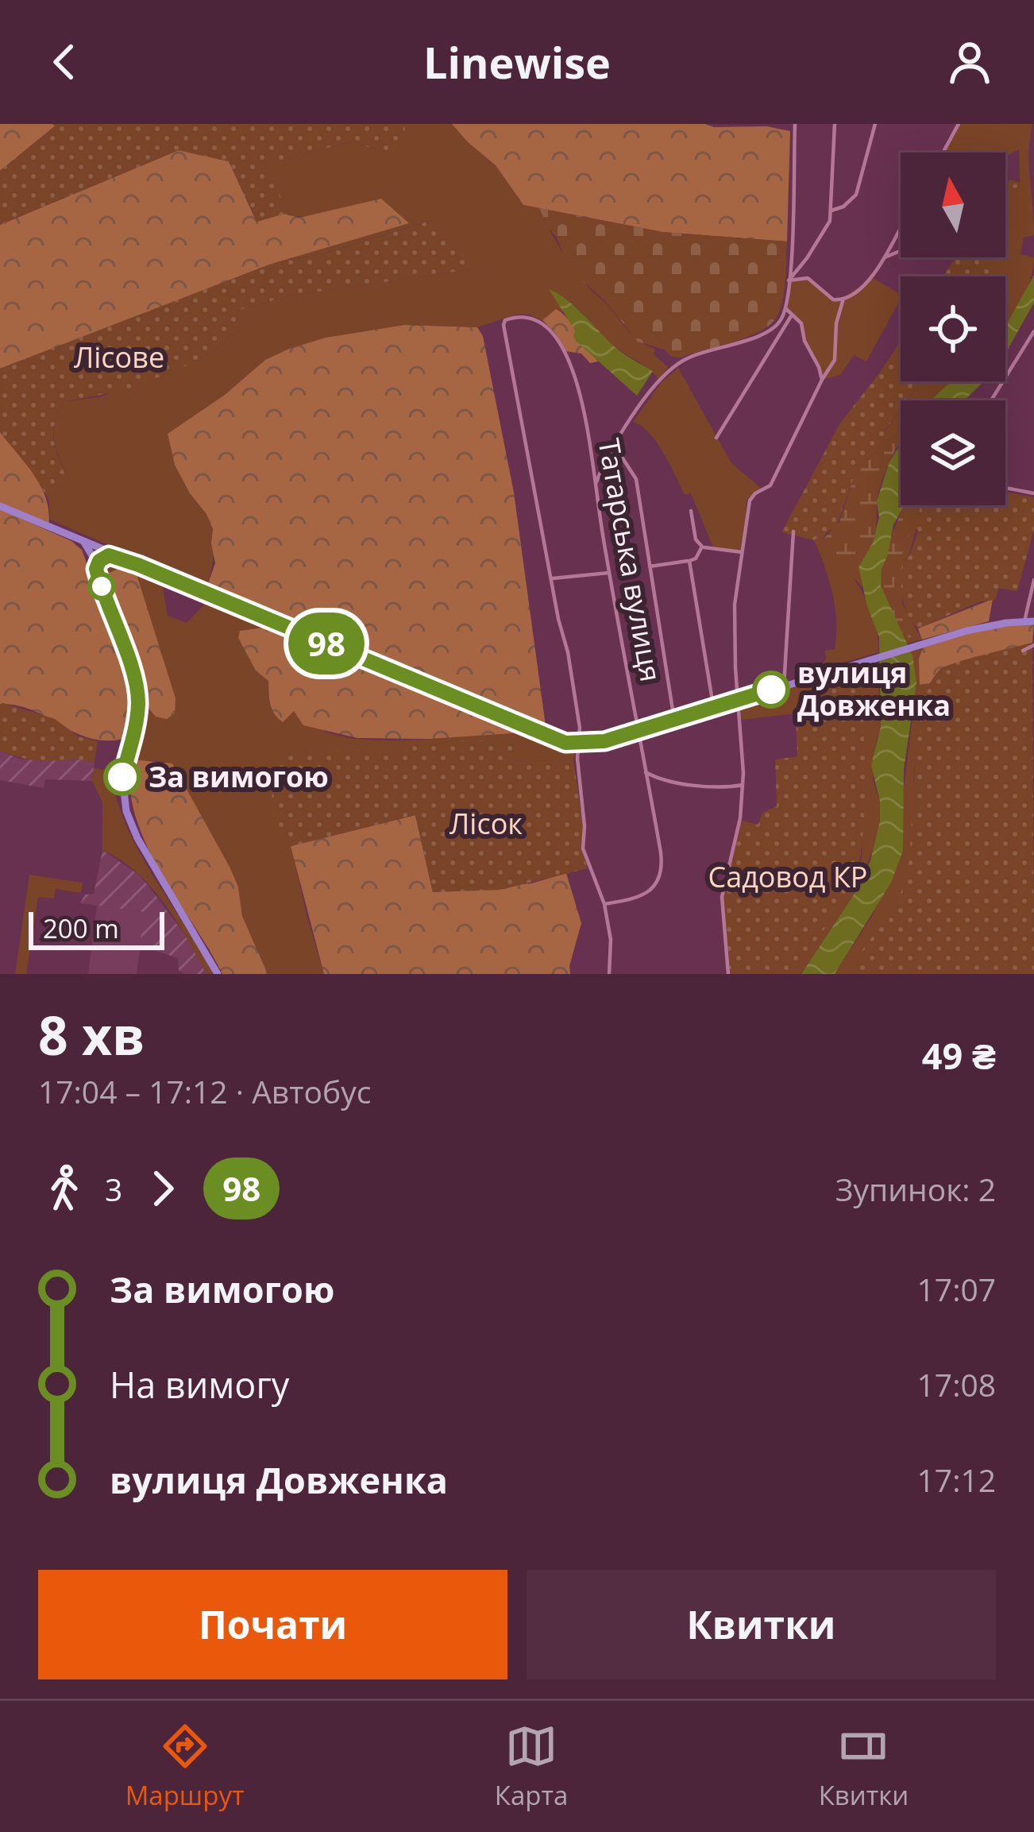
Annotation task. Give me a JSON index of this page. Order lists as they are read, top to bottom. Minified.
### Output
{"streets":{"street":["Татарська вулиця"]},"parks":["Лісове","Лісок","Садовод КР"],"places":["вулиця Довженка","За вимогою"],"lines":["bus line 98"],"scale_bar":"200 m","north":"top","page":{"header":"Linewise","on_map":"98","scale":"200 m","heading":["8 хв","17:04 – 17:12 · Автобус","49 ₴"],"legs":["3","98","Зупинок: 2"],"list":[{"name":"За вимогою","value":"17:07"},{"name":"На вимогу","value":"17:08"},{"name":"вулиця Довженка","value":"17:12"}],"buttons":["Почати","Квитки"],"tabs":["Маршрут","Карта","Квитки"]}}
